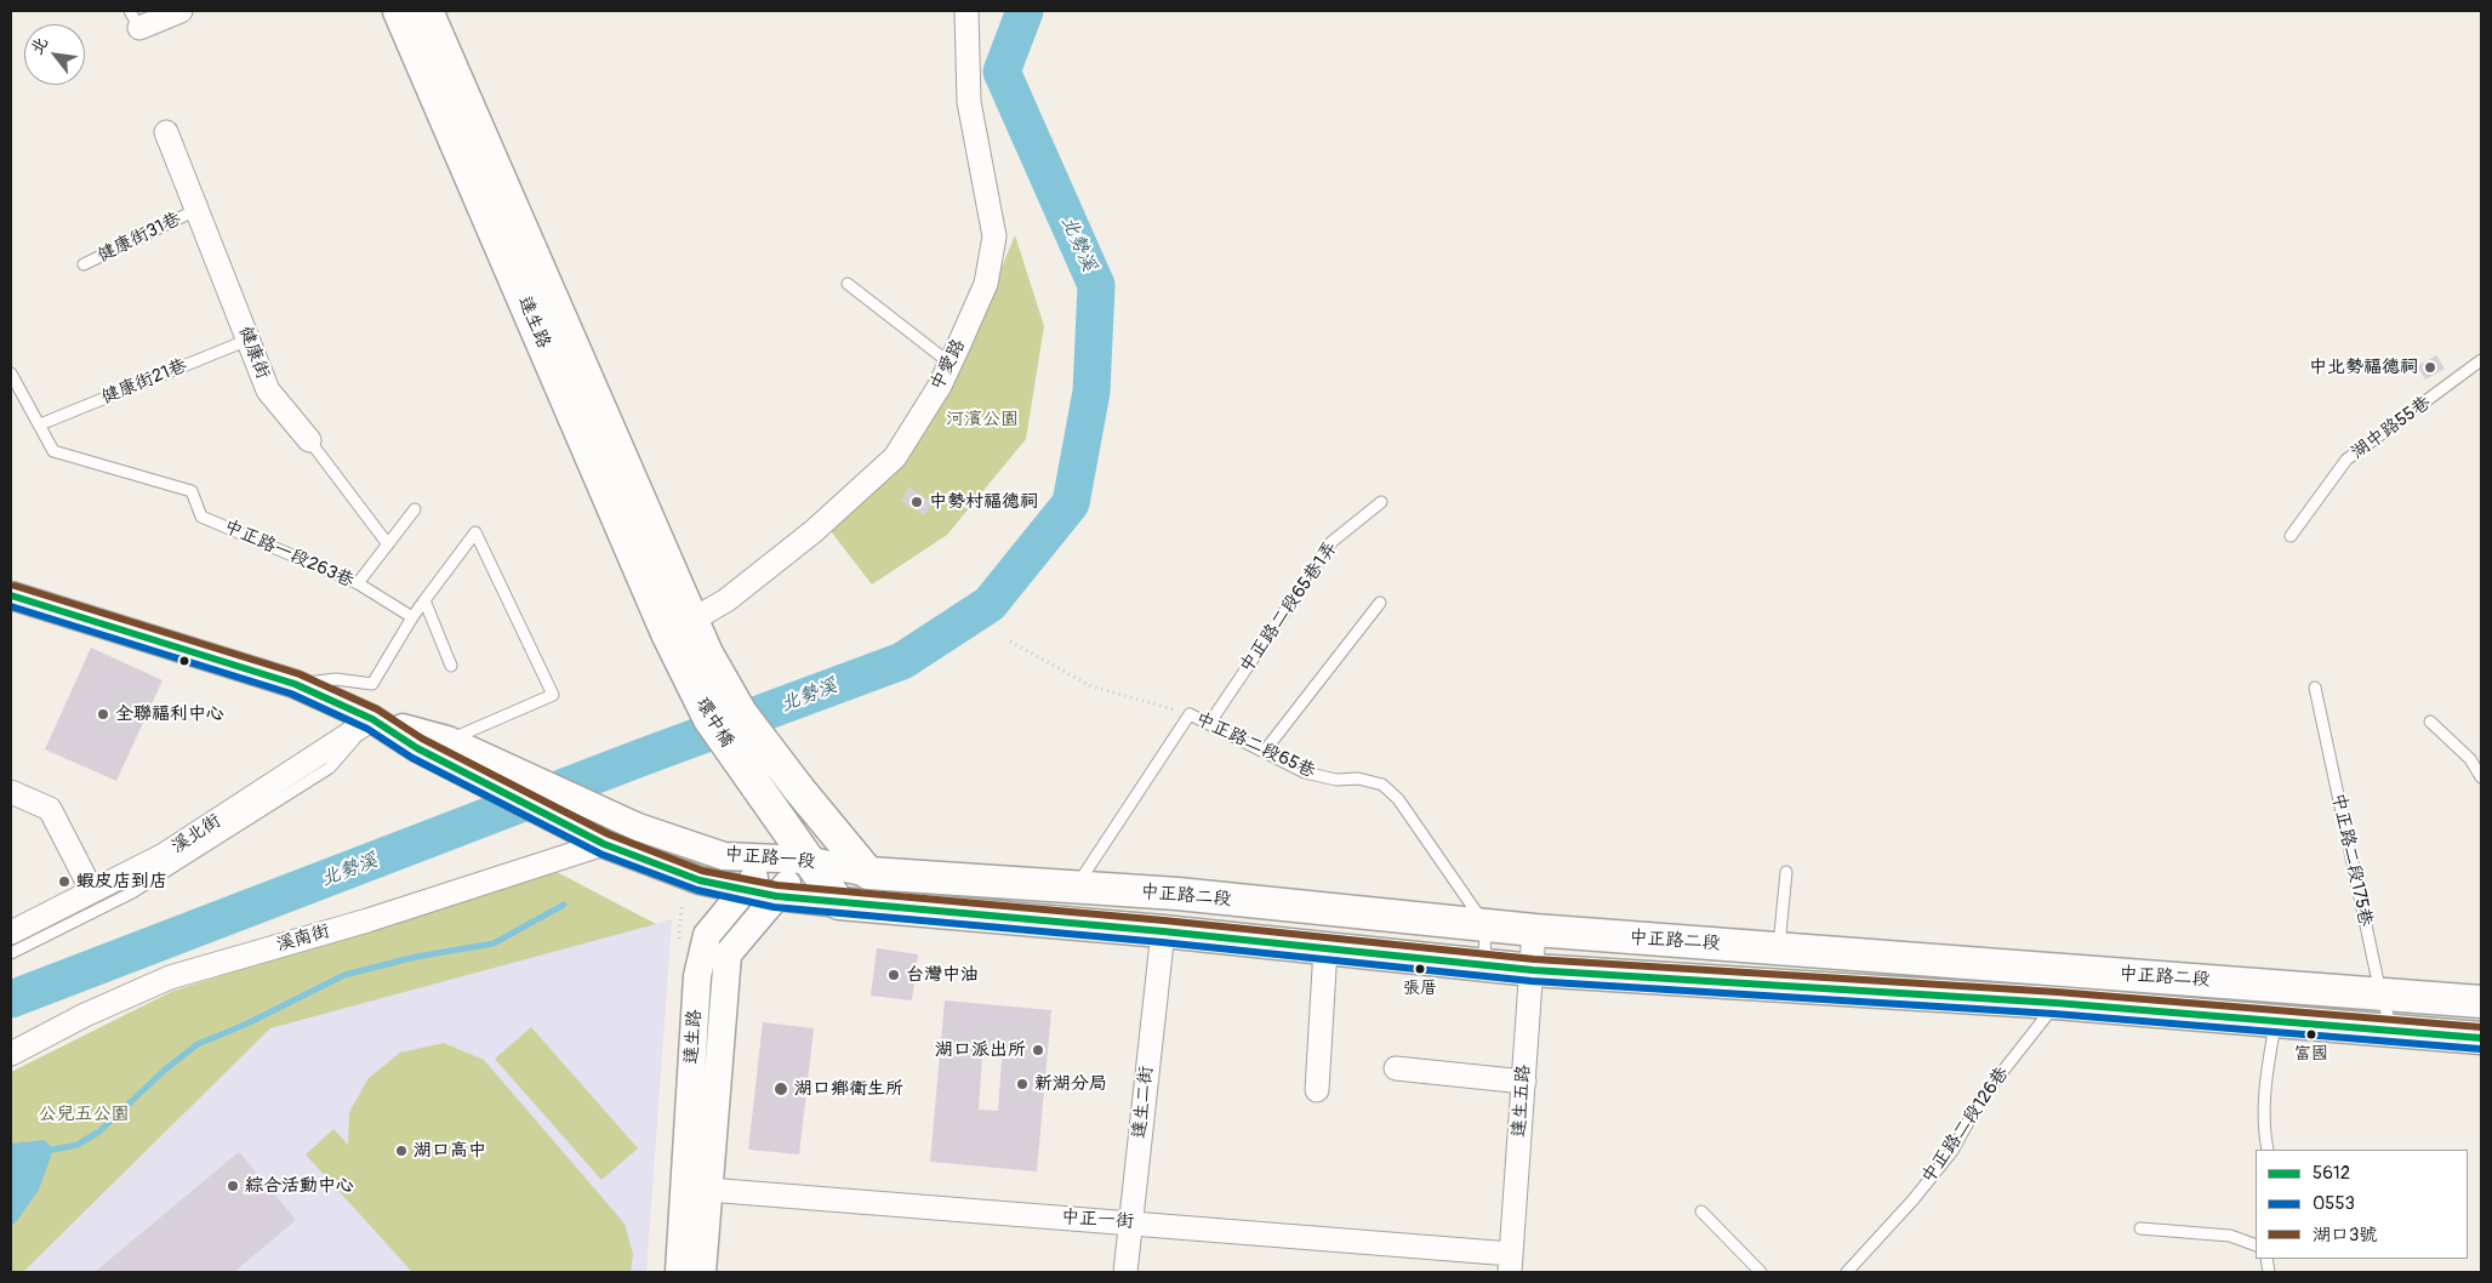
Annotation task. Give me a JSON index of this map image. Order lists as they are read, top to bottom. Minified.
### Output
{"streets":{"main road":["達生路","環中橋","中正路二段"],"street":["健康街","中愛路","溪北街","中正路一段","溪南街","達生五路","達生二街","中正一街"],"lane":["健康街31巷","健康街21巷","湖中路55巷","中正路一段263巷","中正路二段65巷1弄","中正路二段65巷","中正路二段175巷","中正路二段126巷"]},"crossings":[["健康街31巷","健康街"],["達生路","中愛路"],["達生路","環中橋"],["達生路","中正路一段"],["達生路","中正一街"],["健康街","健康街21巷"],["中愛路","環中橋"],["健康街21巷","中正路一段263巷"],["中正路二段65巷1弄","中正路二段65巷"],["中正路二段65巷","中正路二段"],["溪北街","中正路一段"],["中正路一段","中正路二段"],["中正路一段","溪南街"],["中正路二段175巷","中正路二段"],["中正路二段","達生五路"],["中正路二段","達生二街"],["中正路二段","中正路二段126巷"],["達生五路","中正一街"],["達生二街","中正一街"]],"water":["北勢溪"],"parks":["河濱公園","公兒五公園"],"places":["中北勢福德祠","中勢村福德祠","全聯福利中心","蝦皮店到店","張厝","台灣中油","富國","湖口派出所","新湖分局","湖口鄉衛生所","湖口高中","綜合活動中心"],"lines":["transit line 湖口3號","transit line 5612","transit line 0553"],"legend":["5612","0553","湖口3號"],"north":"top left"}
